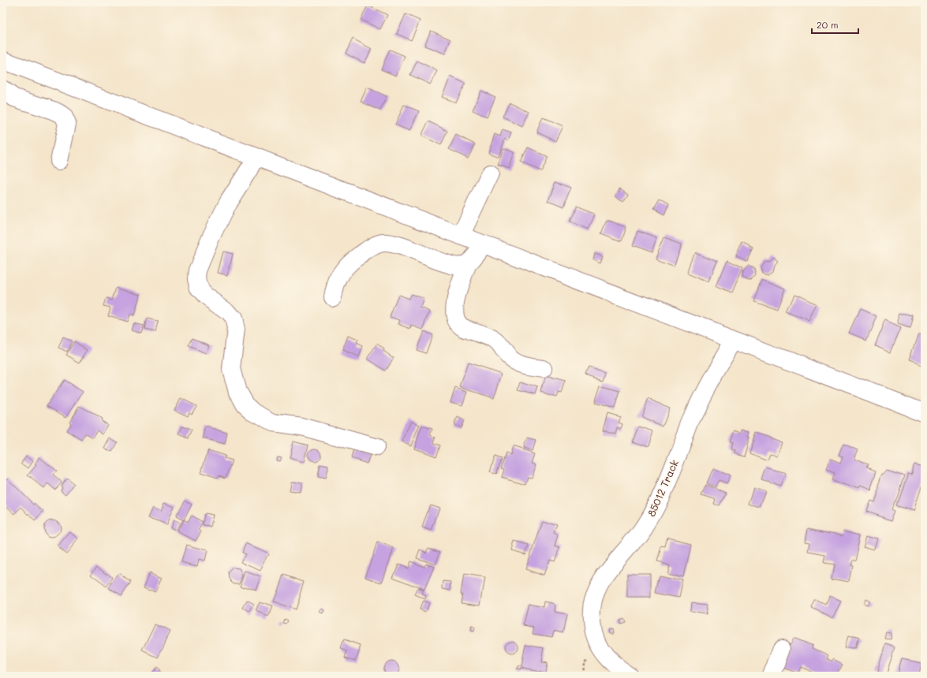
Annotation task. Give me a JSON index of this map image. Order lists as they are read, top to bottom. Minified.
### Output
{"streets":{"street":["85012 Track"]},"scale_bar":"20 m"}
